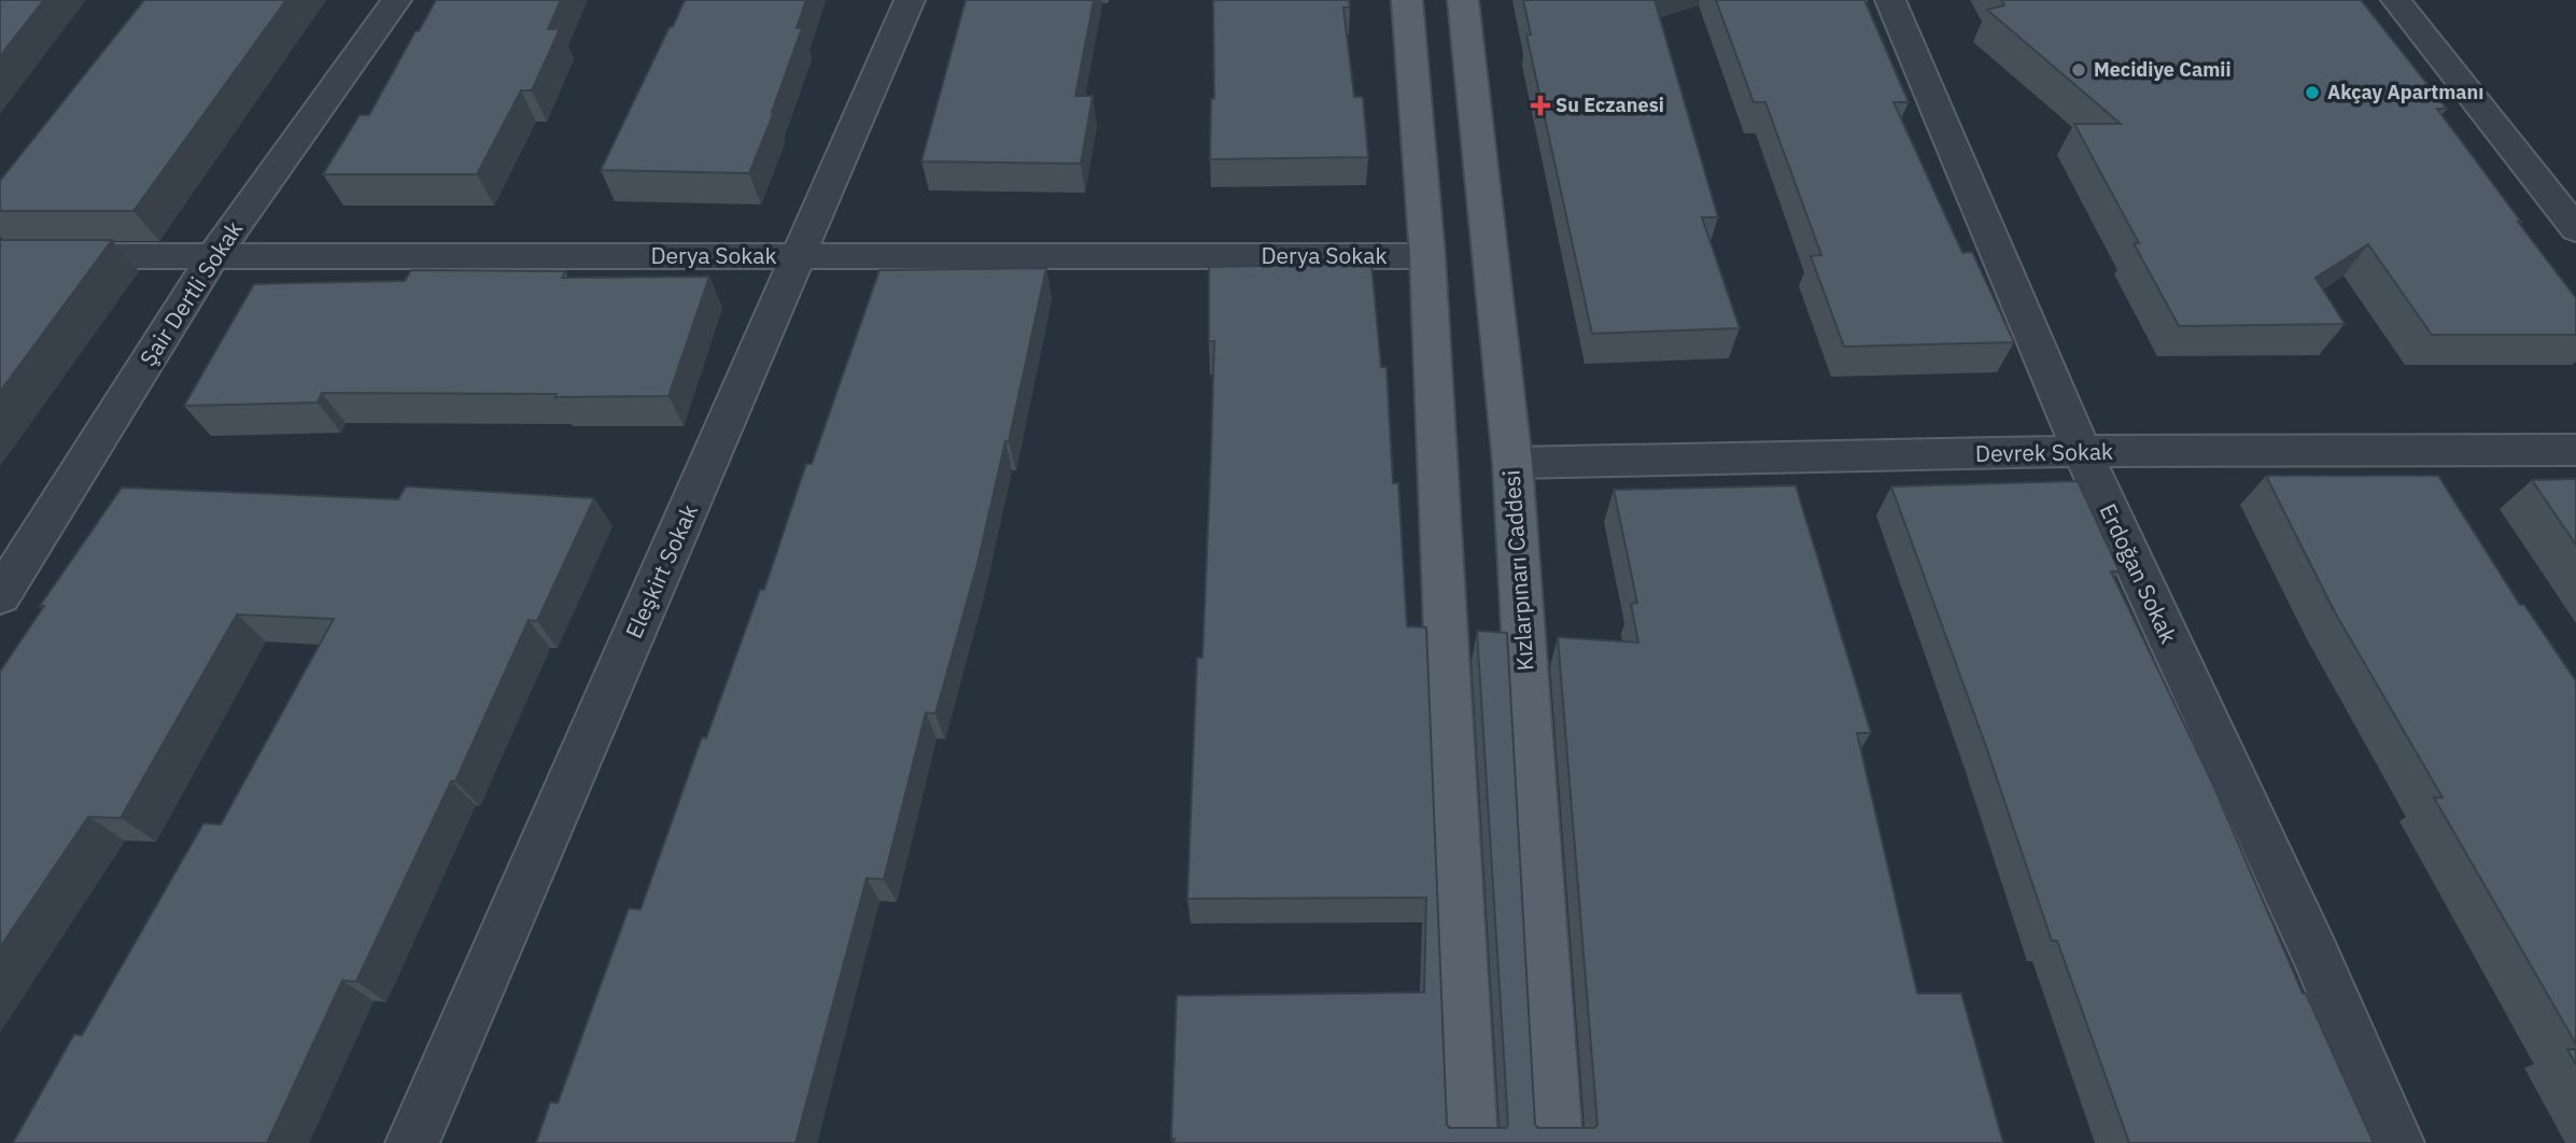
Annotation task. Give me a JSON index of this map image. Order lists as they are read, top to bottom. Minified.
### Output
{"streets":{"main road":["Kızlarpınarı Caddesi"],"street":["Derya Sokak","Şair Dertli Sokak","Devrek Sokak","Eleşkirt Sokak","Erdoğan Sokak"]},"crossings":[["Derya Sokak","Şair Dertli Sokak"],["Derya Sokak","Eleşkirt Sokak"],["Devrek Sokak","Kızlarpınarı Caddesi"],["Devrek Sokak","Erdoğan Sokak"]],"places":{"other":["Mecidiye Camii","Akçay Apartmanı"],"health":["Su Eczanesi"]}}
